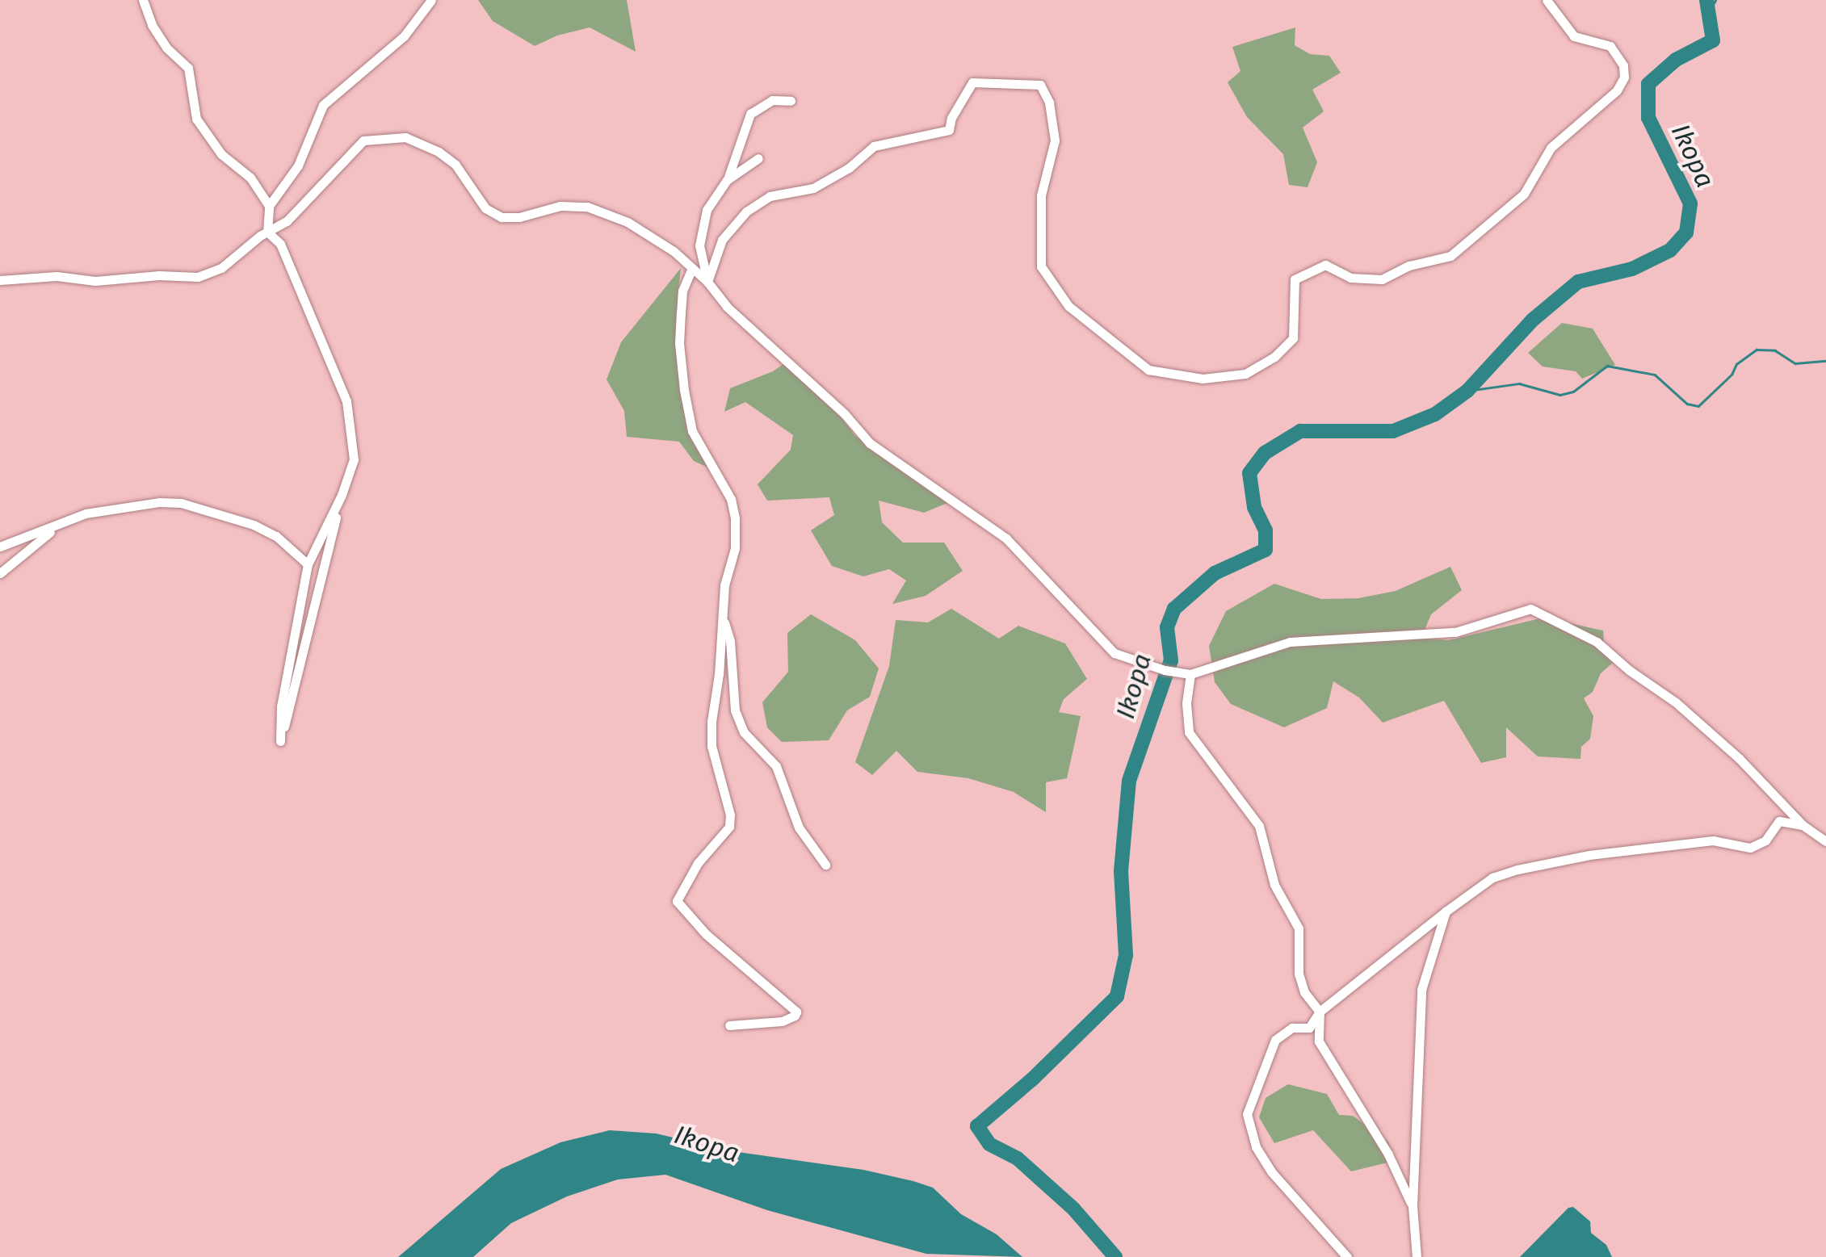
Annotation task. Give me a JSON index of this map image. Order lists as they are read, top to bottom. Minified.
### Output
{"water":["Ikopa"]}
